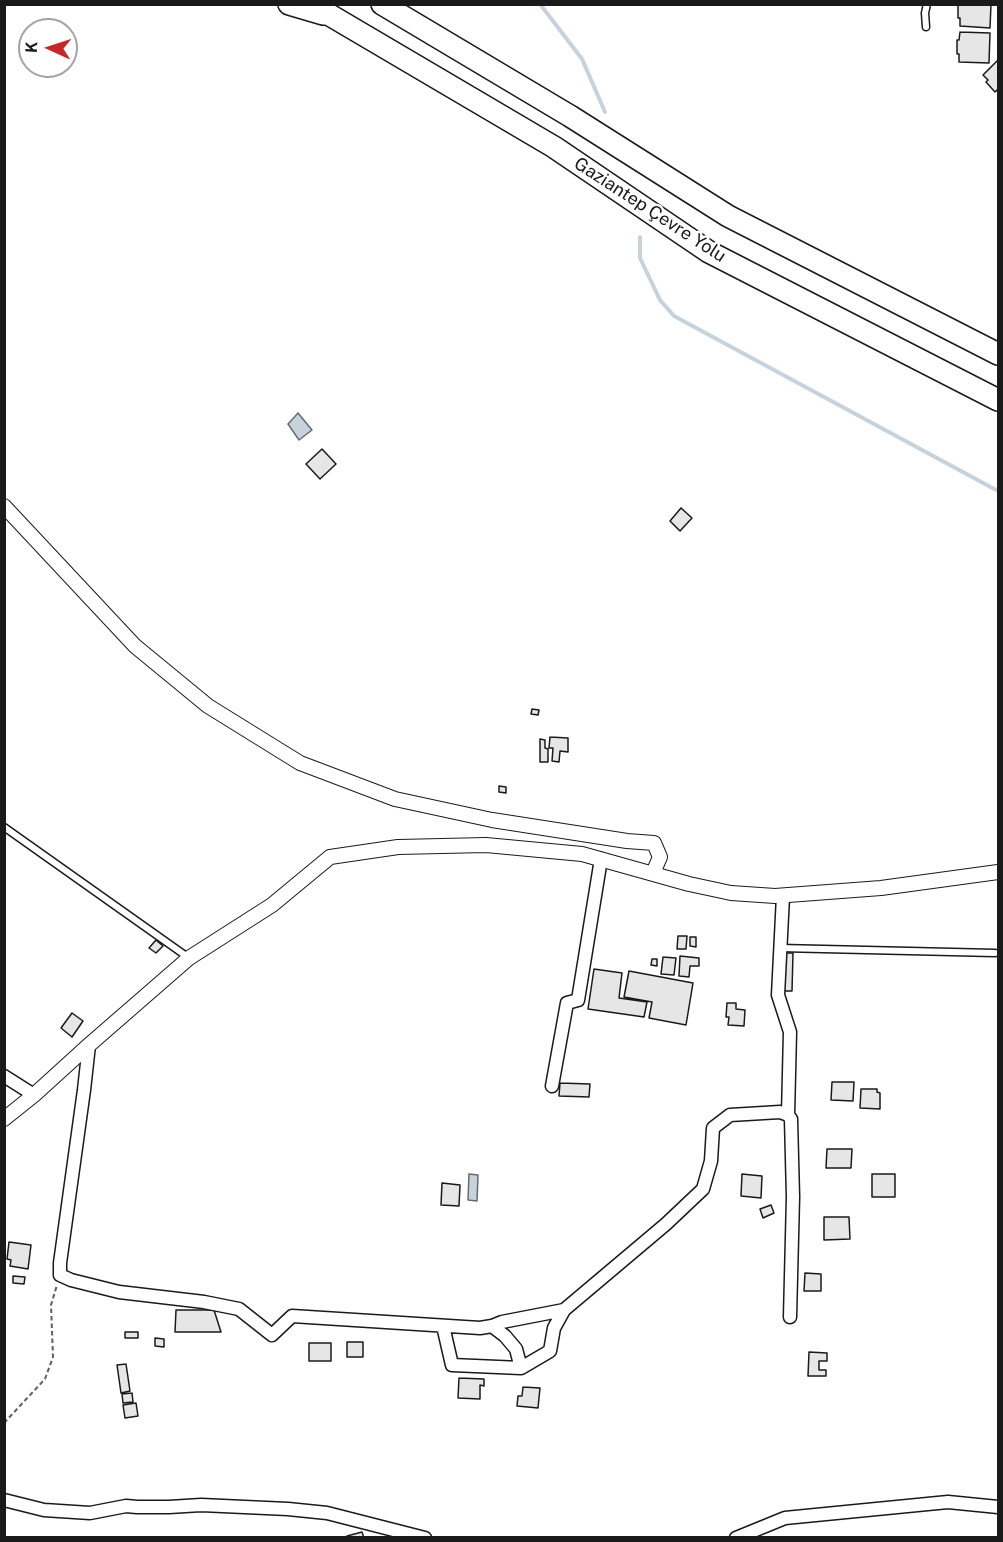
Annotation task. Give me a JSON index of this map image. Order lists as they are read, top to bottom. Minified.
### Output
{"streets":{"highway":["Gaziantep Çevre Yolu"]},"north":"left"}
